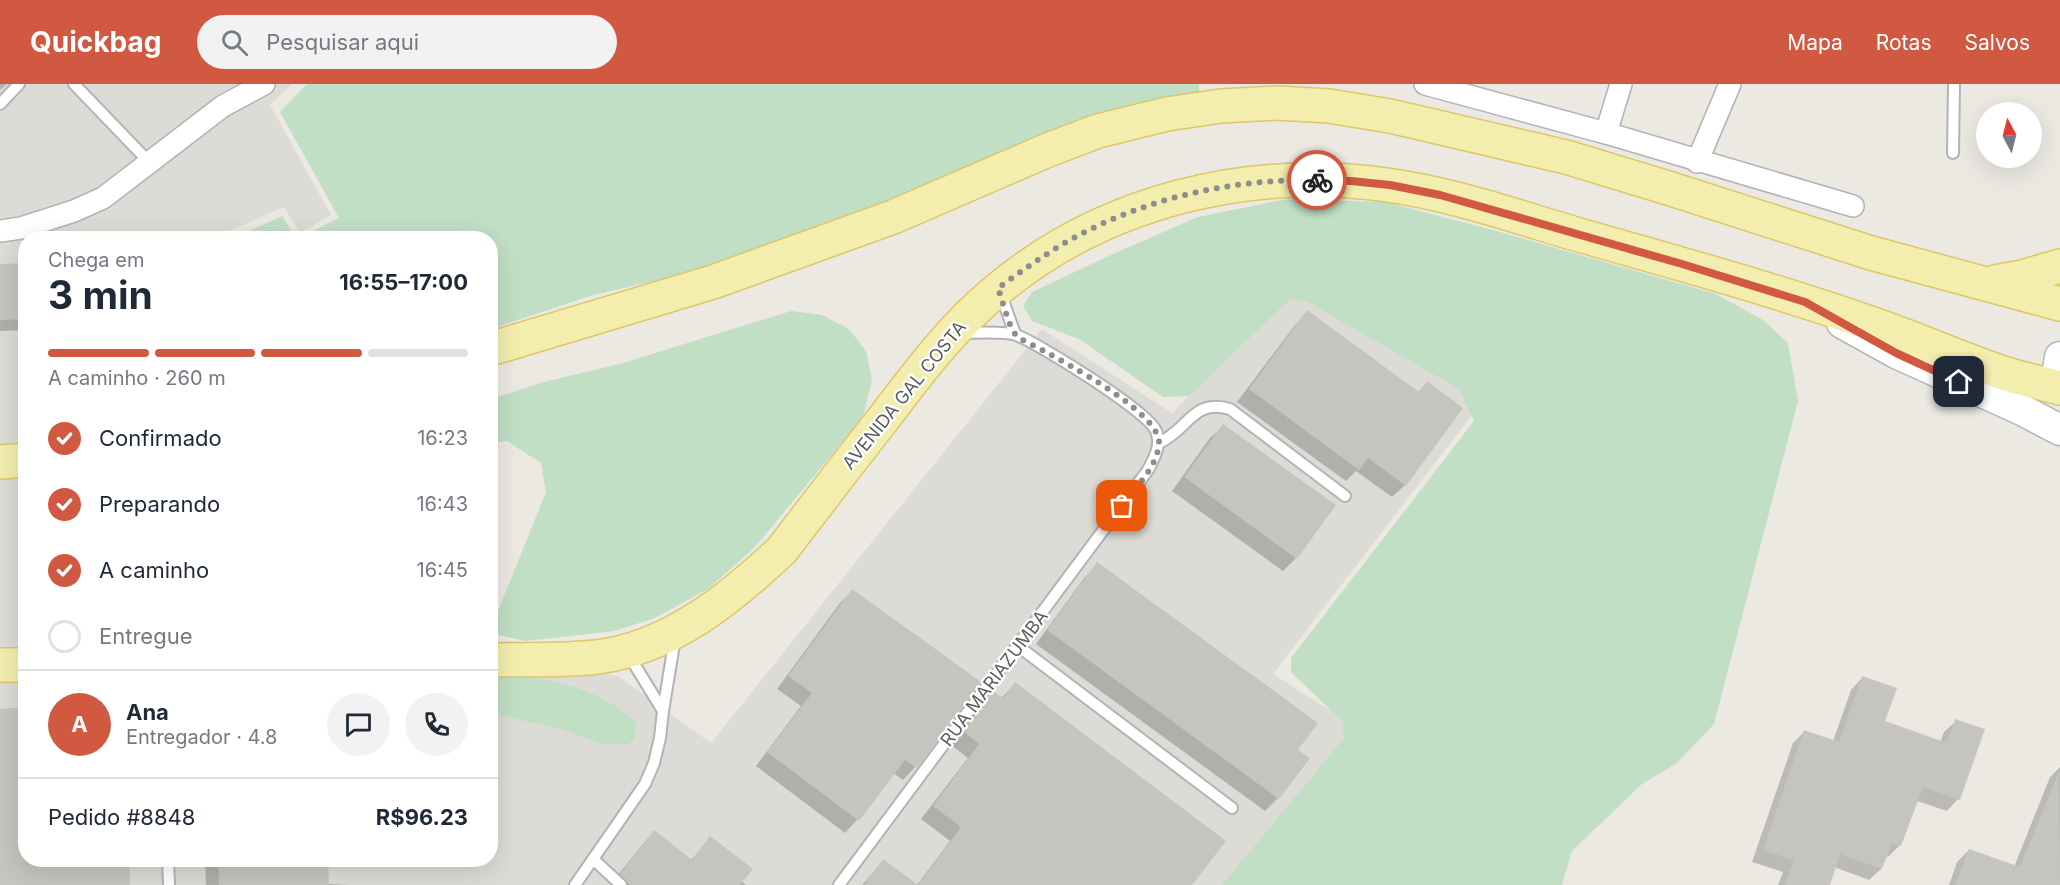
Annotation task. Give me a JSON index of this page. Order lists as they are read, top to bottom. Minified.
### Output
{"streets":{"main road":["AVENIDA GAL COSTA"],"lane":["RUA MARIAZUMBA"]},"north":"top","page":{"header":"Quickbag","search":"Pesquisar aqui","nav":["Mapa","Rotas","Salvos"],"heading":["3 min","Chega em","16:55–17:00"],"panel":["Ana","Entregador · 4.8","Pedido #8848","R$96.23"],"bar":"A caminho · 260 m","list":[["Confirmado","16:23"],["Preparando","16:43"],["A caminho","16:45"],"Entregue"],"round":"A"}}
